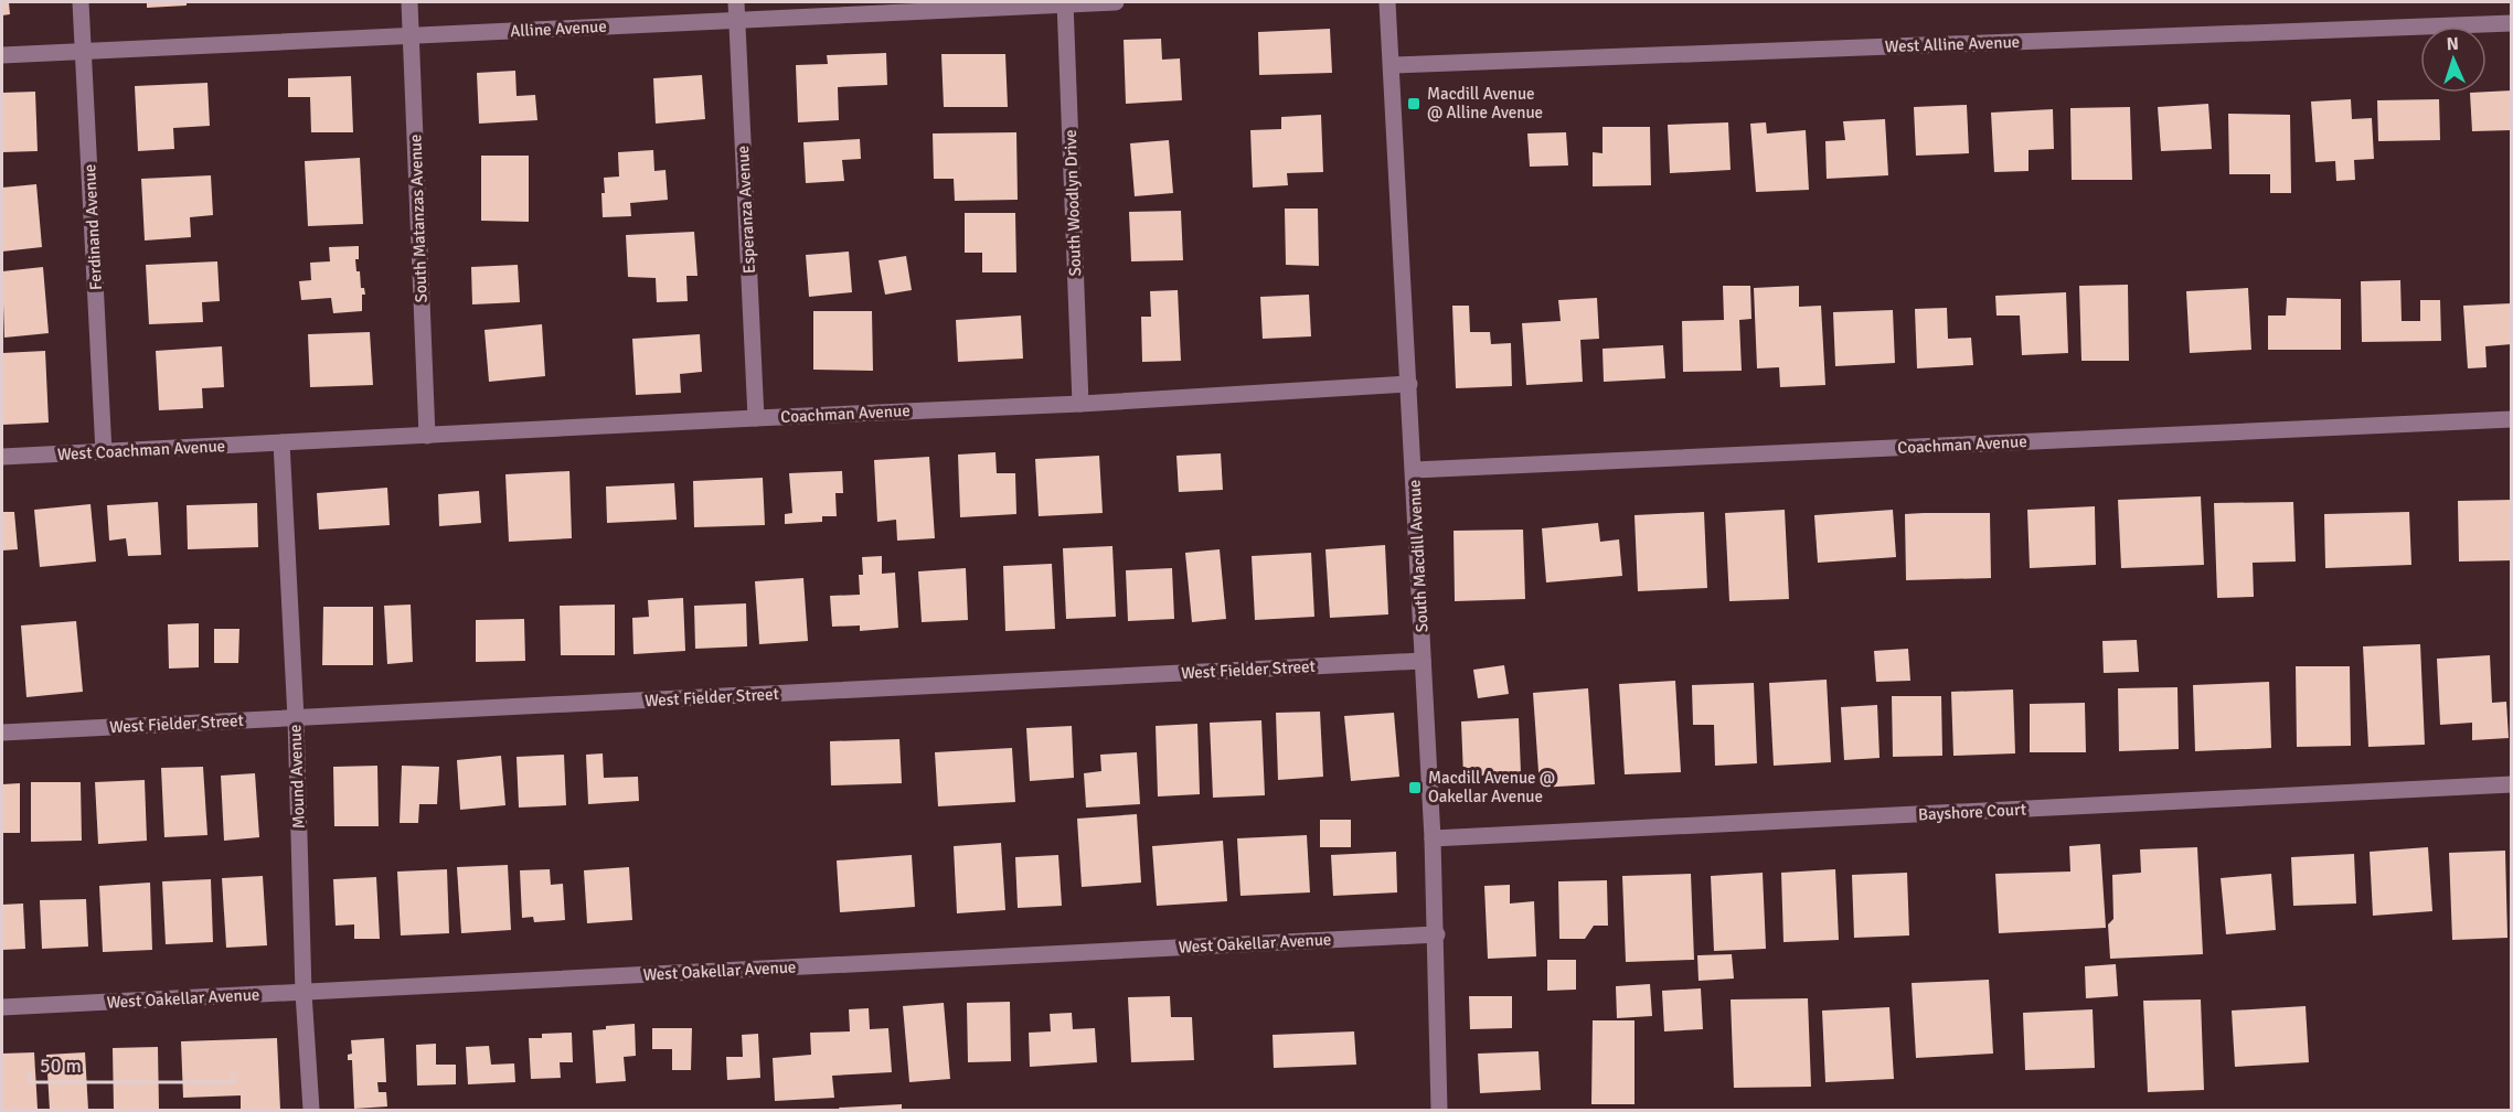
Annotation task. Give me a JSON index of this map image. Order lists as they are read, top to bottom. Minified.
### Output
{"streets":{"street":["Alline Avenue","West Alline Avenue","South Woodlyn Drive","Esperanza Avenue","South Matanzas Avenue","Ferdinand Avenue","Coachman Avenue","West Coachman Avenue","South Macdill Avenue","West Fielder Street","Mound Avenue","Bayshore Court","West Oakellar Avenue"]},"crossings":[["Alline Avenue","South Woodlyn Drive"],["Alline Avenue","Esperanza Avenue"],["Alline Avenue","South Matanzas Avenue"],["Alline Avenue","Ferdinand Avenue"],["West Alline Avenue","South Macdill Avenue"],["South Woodlyn Drive","Coachman Avenue"],["Esperanza Avenue","Coachman Avenue"],["South Matanzas Avenue","Coachman Avenue"],["Ferdinand Avenue","West Coachman Avenue"],["Coachman Avenue","West Coachman Avenue"],["Coachman Avenue","South Macdill Avenue"],["Coachman Avenue","Mound Avenue"],["West Coachman Avenue","Mound Avenue"],["South Macdill Avenue","West Fielder Street"],["South Macdill Avenue","Bayshore Court"],["South Macdill Avenue","West Oakellar Avenue"],["West Fielder Street","Mound Avenue"],["Mound Avenue","West Oakellar Avenue"]],"places":{"transit":["Macdill Avenue @ Alline Avenue","Macdill Avenue @ Oakellar Avenue"]},"scale_bar":"50 m","north":"top"}
